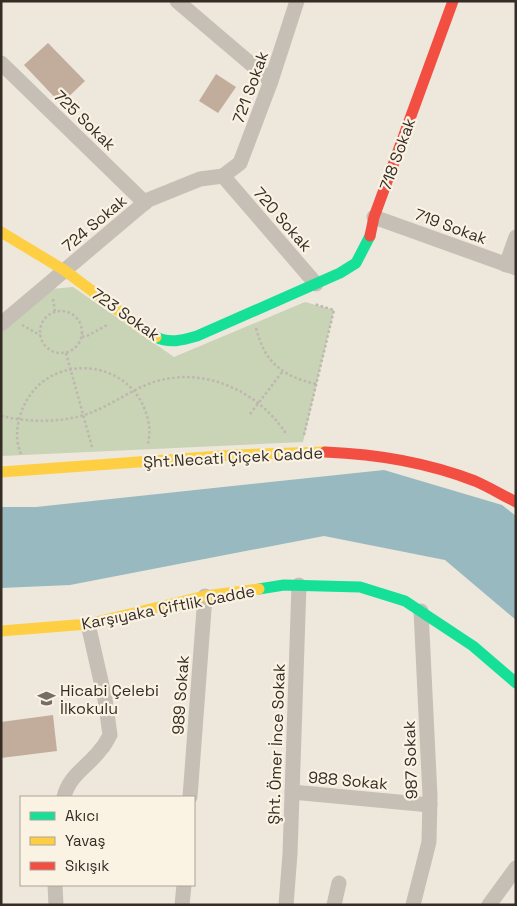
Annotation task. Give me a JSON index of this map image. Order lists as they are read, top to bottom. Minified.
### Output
{"streets":{"street":["721 Sokak","725 Sokak","718 Sokak","720 Sokak","724 Sokak","719 Sokak","723 Sokak","Şht.Necati Çiçek Cadde","Karşıyaka Çiftlik Cadde","989 Sokak","Şht. Ömer İnce Sokak","987 Sokak","988 Sokak"]},"crossings":[["721 Sokak","720 Sokak"],["721 Sokak","724 Sokak"],["725 Sokak","724 Sokak"],["718 Sokak","720 Sokak"],["718 Sokak","719 Sokak"],["718 Sokak","723 Sokak"],["720 Sokak","724 Sokak"],["720 Sokak","723 Sokak"],["724 Sokak","723 Sokak"],["Karşıyaka Çiftlik Cadde","989 Sokak"],["Karşıyaka Çiftlik Cadde","Şht. Ömer İnce Sokak"],["Karşıyaka Çiftlik Cadde","987 Sokak"],["Şht. Ömer İnce Sokak","988 Sokak"],["987 Sokak","988 Sokak"]],"places":{"school or university":["Hicabi Çelebi İlkokulu"]},"legend":["Akıcı","Yavaş","Sıkışık"]}
